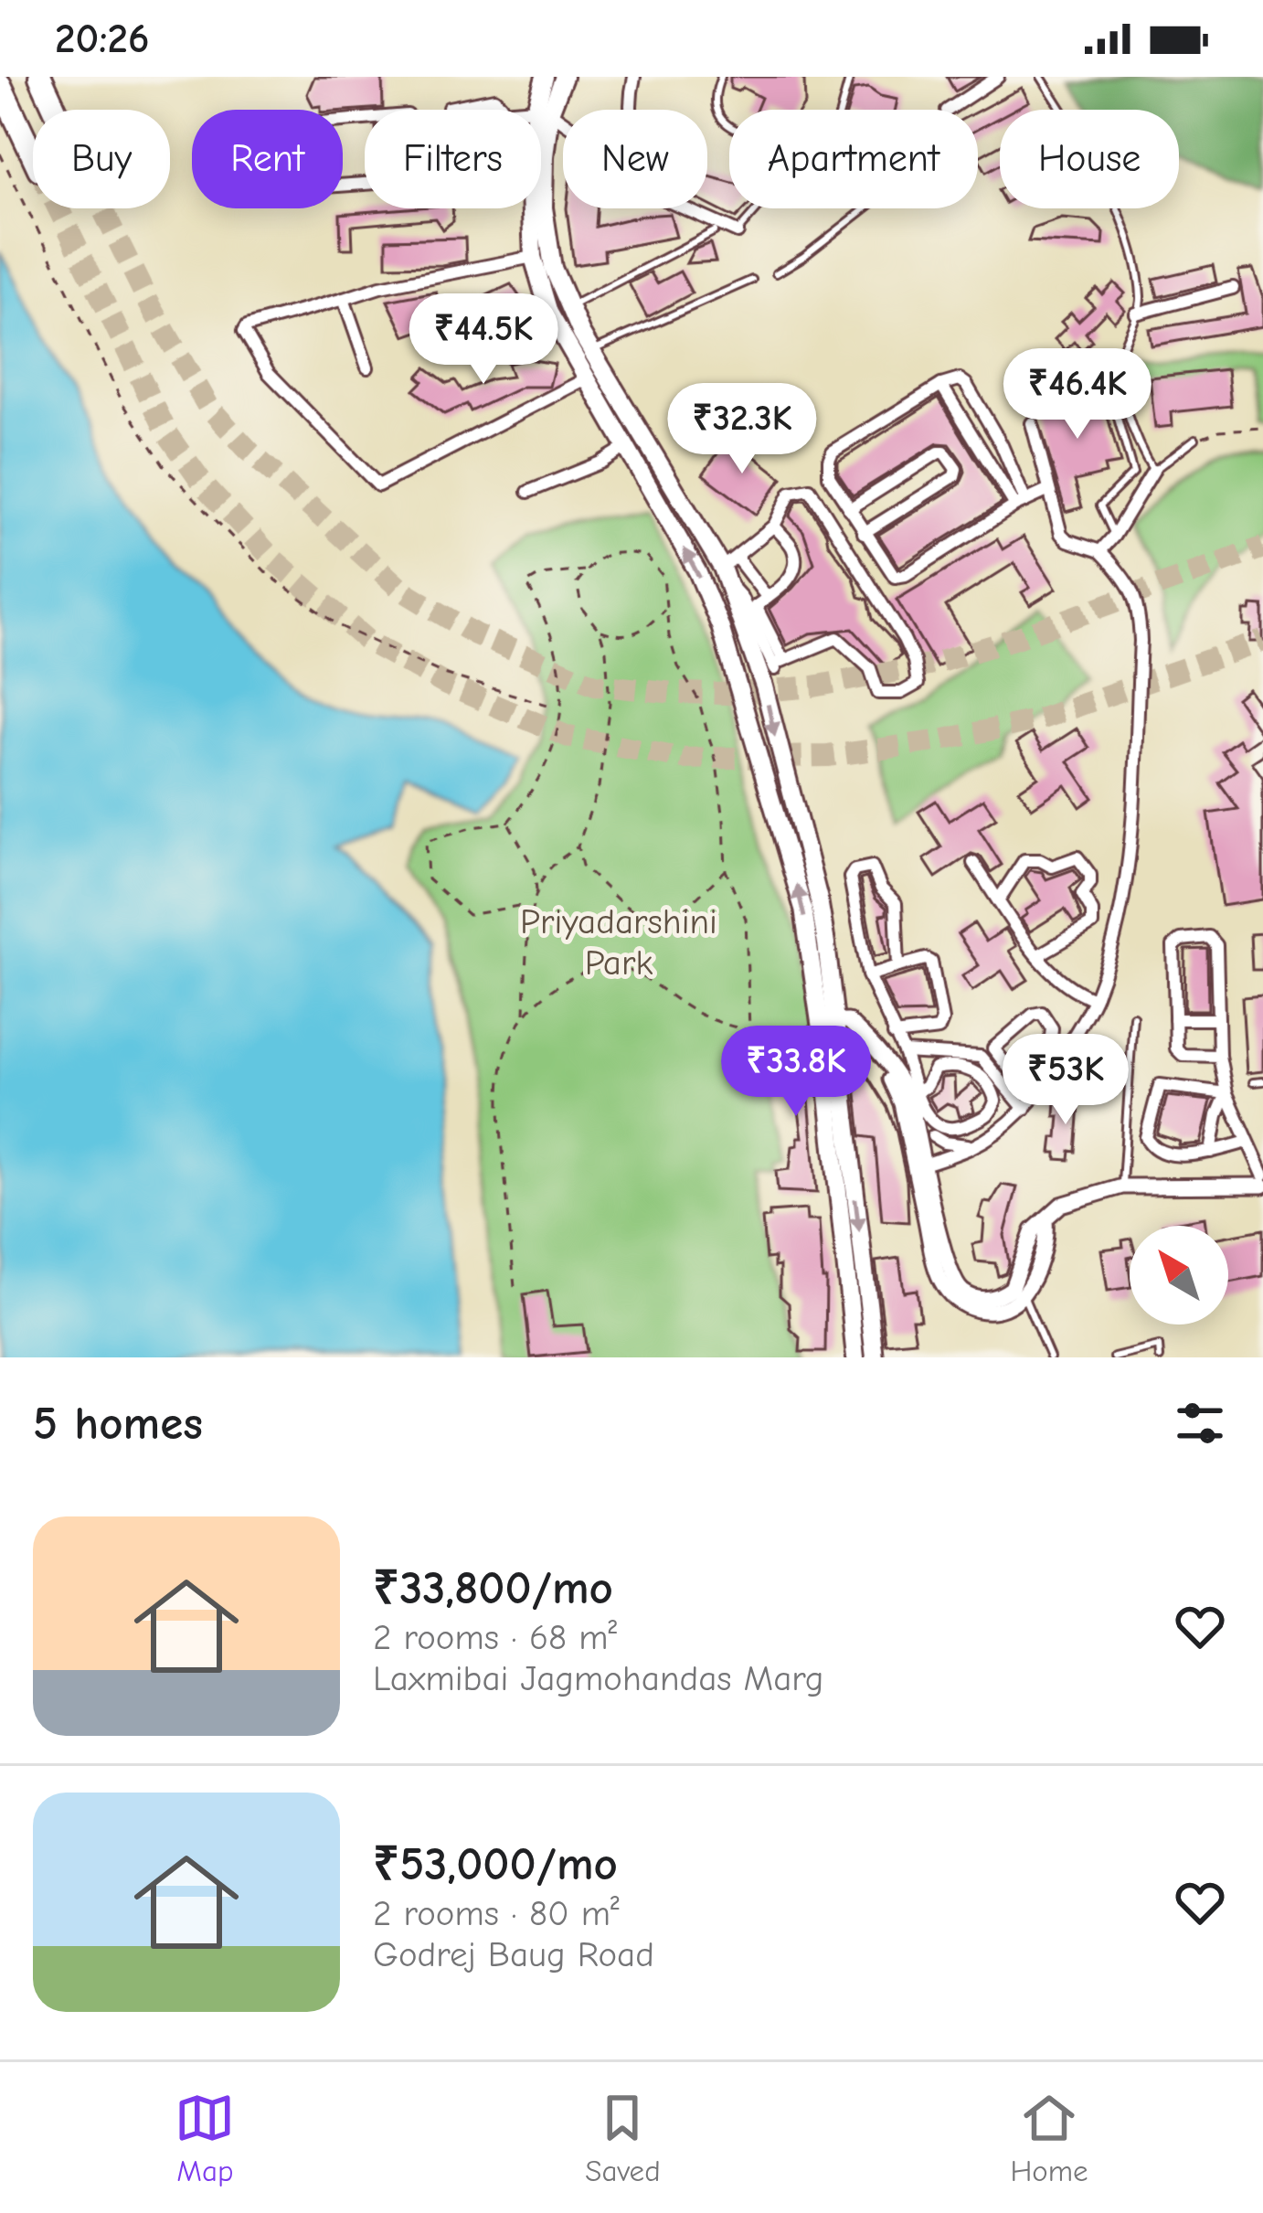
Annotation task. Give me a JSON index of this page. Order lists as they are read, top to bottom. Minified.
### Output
{"parks":["Priyadarshini Park"],"north":"top left","page":{"status":"20:26","chip":["Buy","Rent","Filters","New","Apartment","House"],"price":["₹44.5K","₹46.4K","₹32.3K","₹33.8K","₹53K"],"heading":"5 homes","list":[{"name":"₹33,800/mo","note":"2 rooms · 68 m² · Laxmibai Jagmohandas Marg"},{"name":"₹53,000/mo","note":"2 rooms · 80 m² · Godrej Baug Road"}],"tabs":["Map","Saved","Home"]}}
